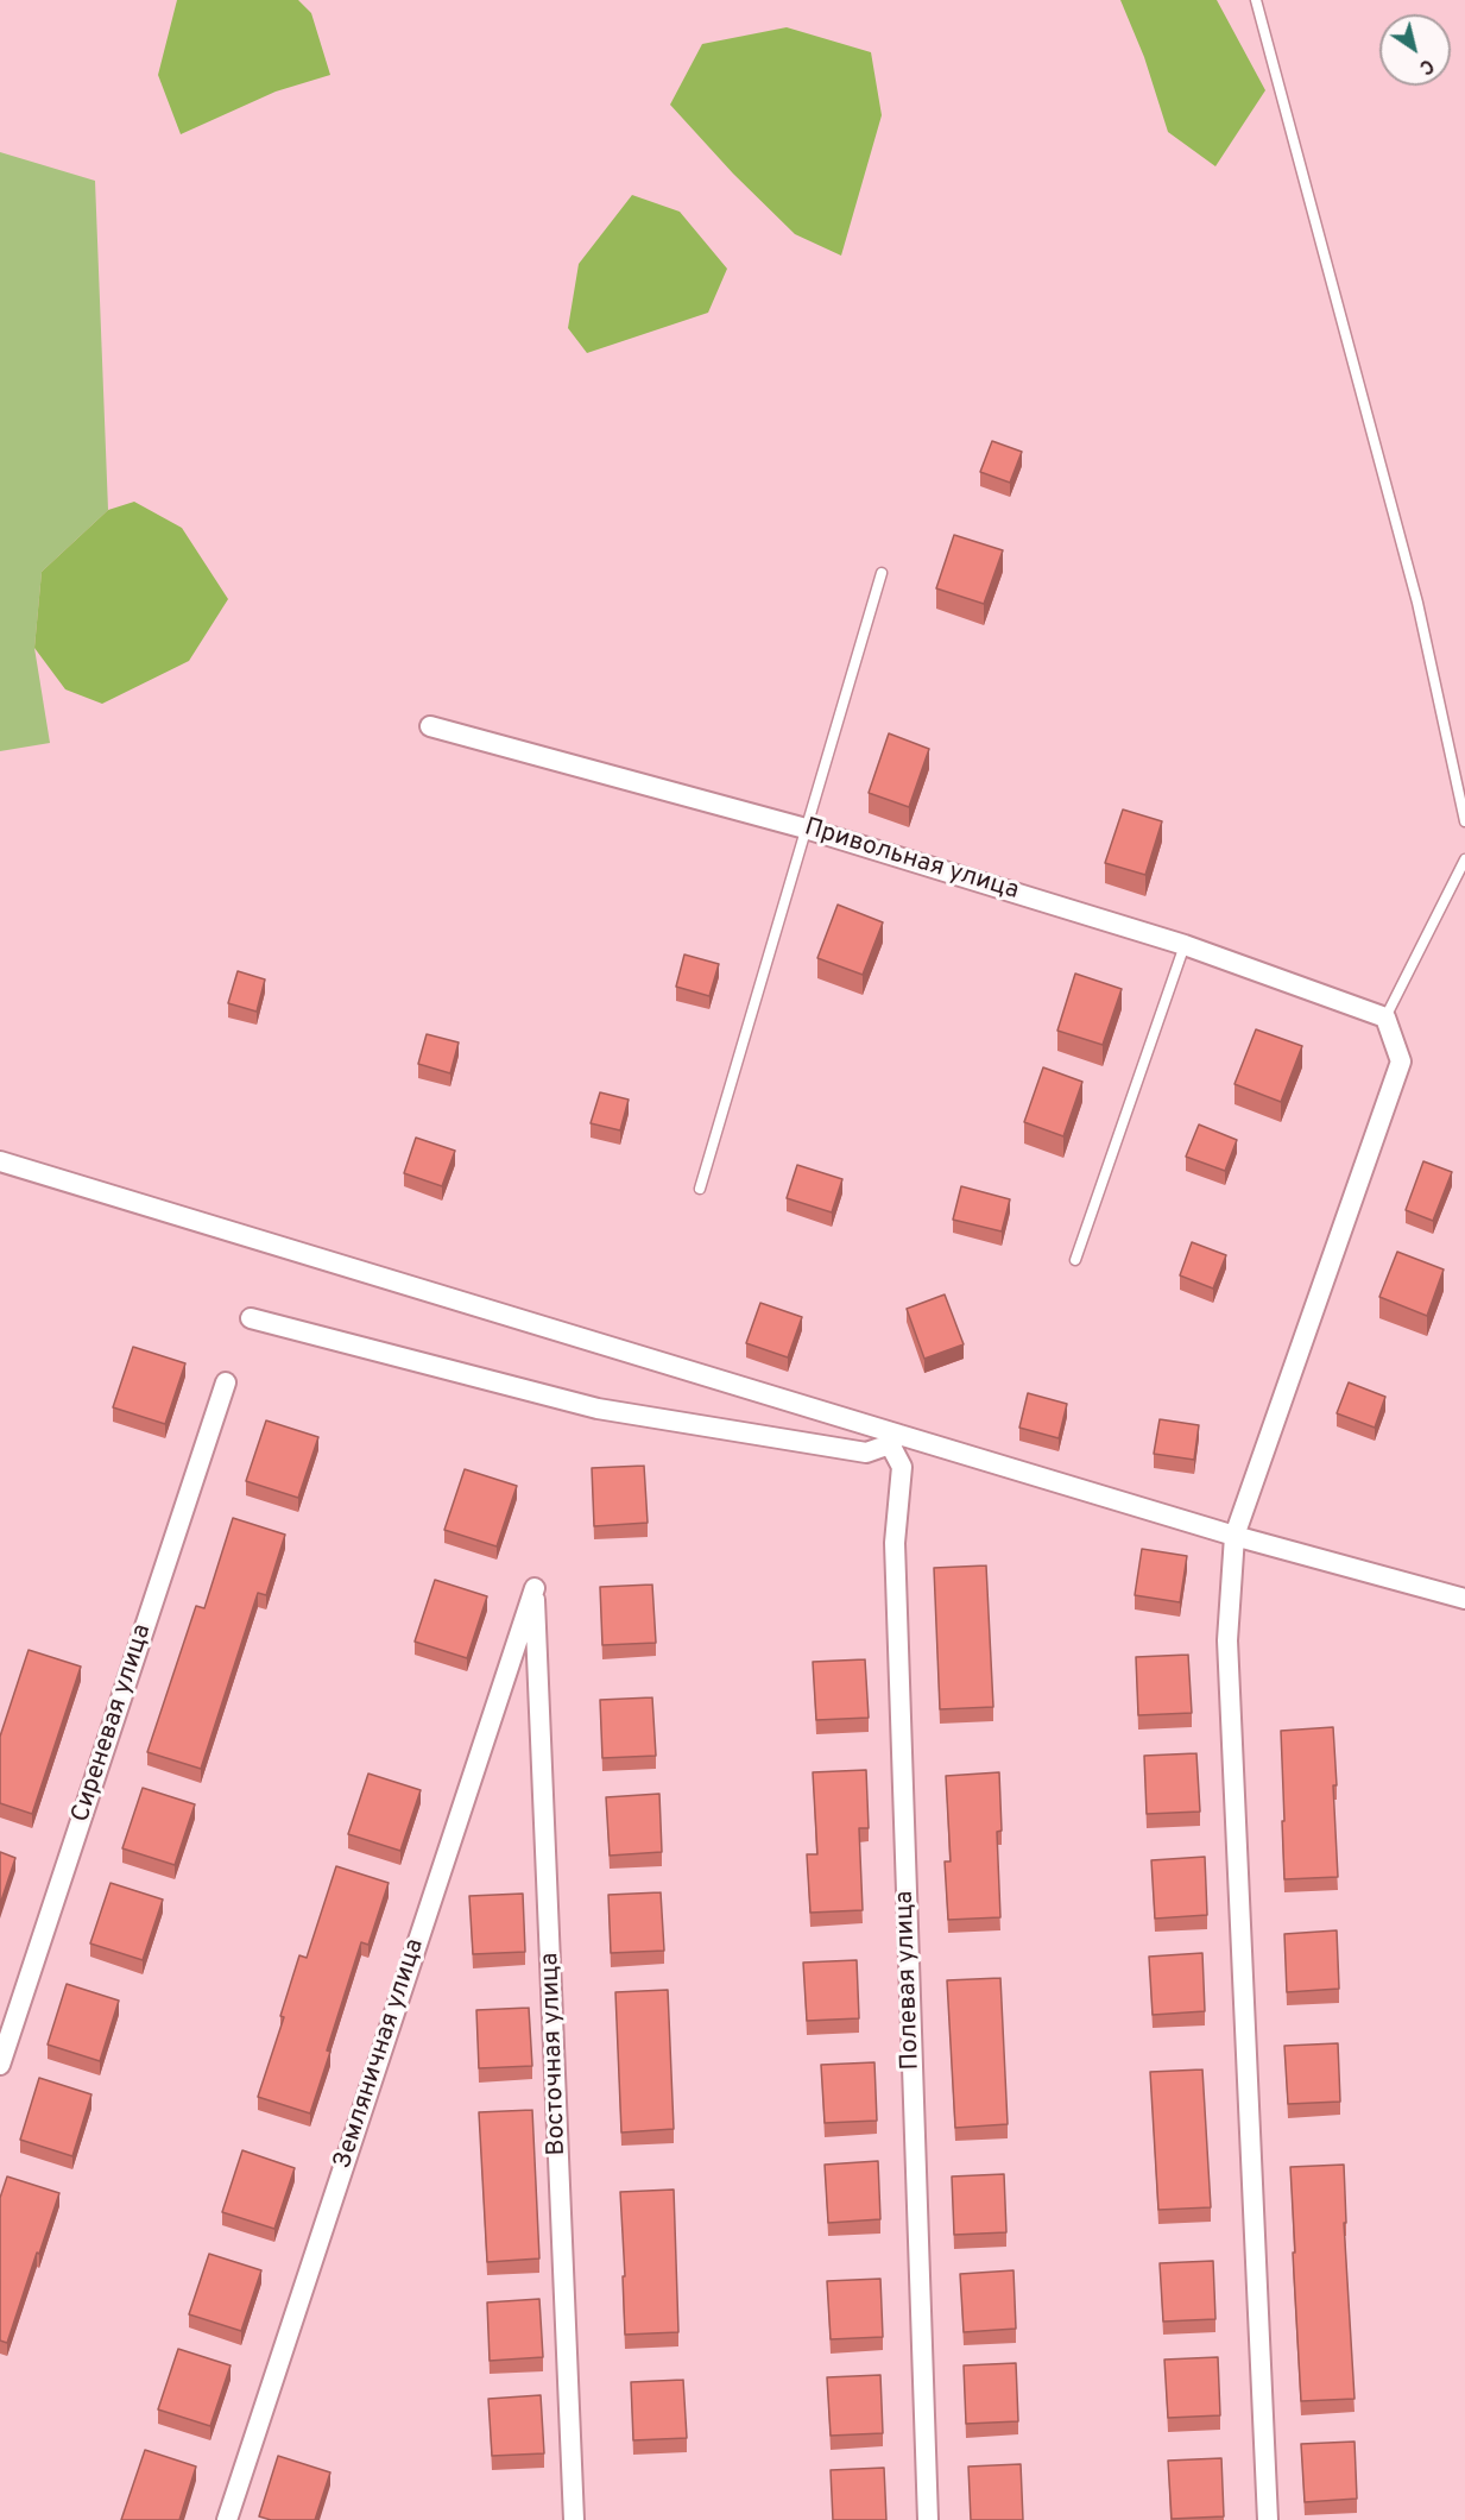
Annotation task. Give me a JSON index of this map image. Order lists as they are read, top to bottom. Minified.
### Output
{"streets":{"street":["Привольная улица","Сиреневая улица","Полевая улица","Земляничная улица","Восточная улица"]},"crossings":[["Земляничная улица","Восточная улица"]],"north":"bottom right"}
